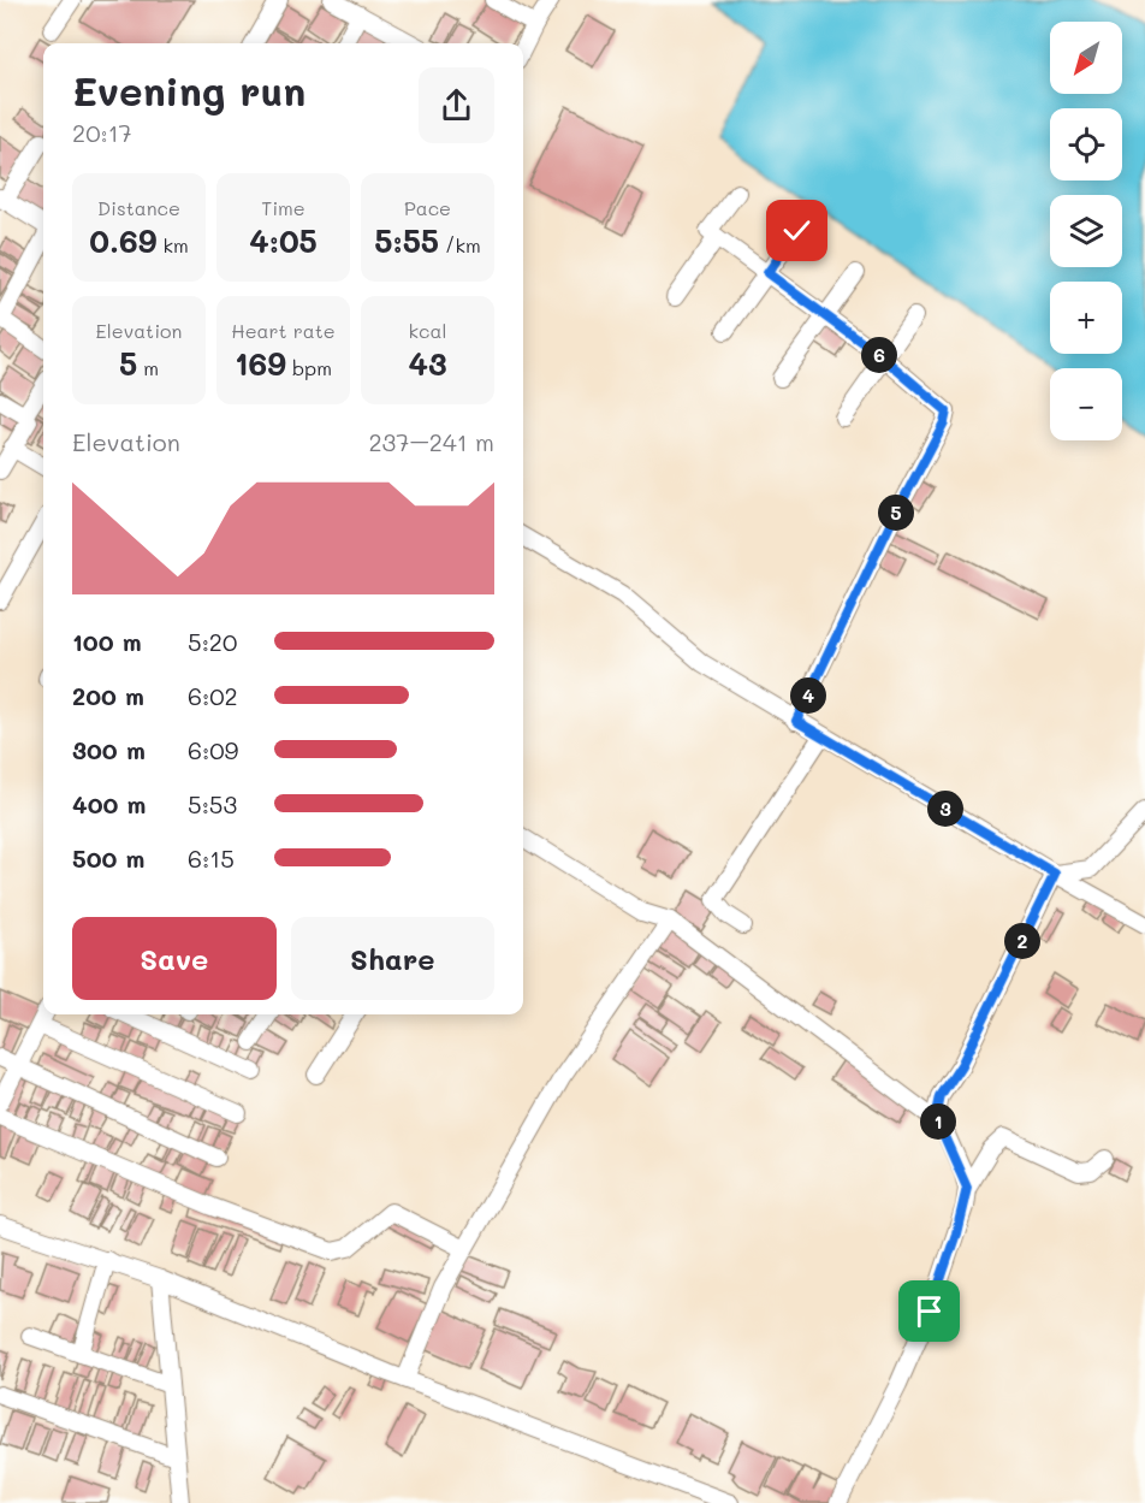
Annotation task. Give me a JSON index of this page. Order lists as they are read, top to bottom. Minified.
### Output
{"north":"bottom left","page":{"map_buttons":["+","−"],"heading":["Evening run","20:17"],"stats":[["Distance","0.69 km"],["Time","4:05"],["Pace","5:55 /km"],["Elevation","5 m"],["Heart rate","169 bpm"],["kcal","43"]],"pins":["6","5","4","3","2","1"],"chart":["Elevation","237–241 m"],"list":[{"name":"100 m","note":"5:20"},{"name":"200 m","note":"6:02"},{"name":"300 m","note":"6:09"},{"name":"400 m","note":"5:53"},{"name":"500 m","note":"6:15"}],"buttons":["Save","Share"]}}
